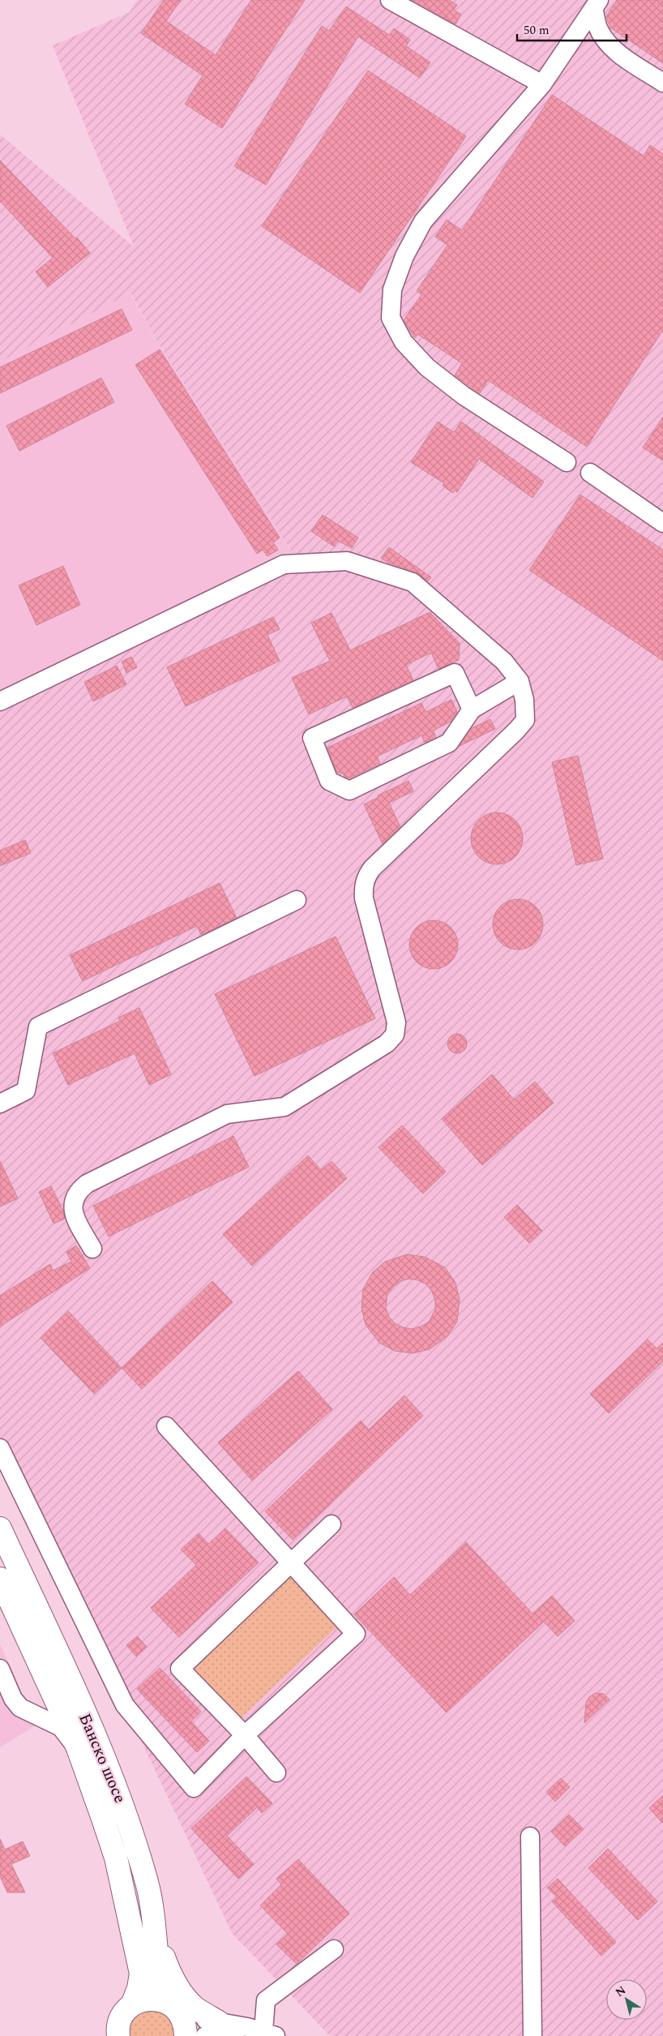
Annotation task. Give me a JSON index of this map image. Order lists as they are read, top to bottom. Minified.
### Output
{"streets":{"main road":["Банско шосе"]},"scale_bar":"50 m","north":"top left"}
